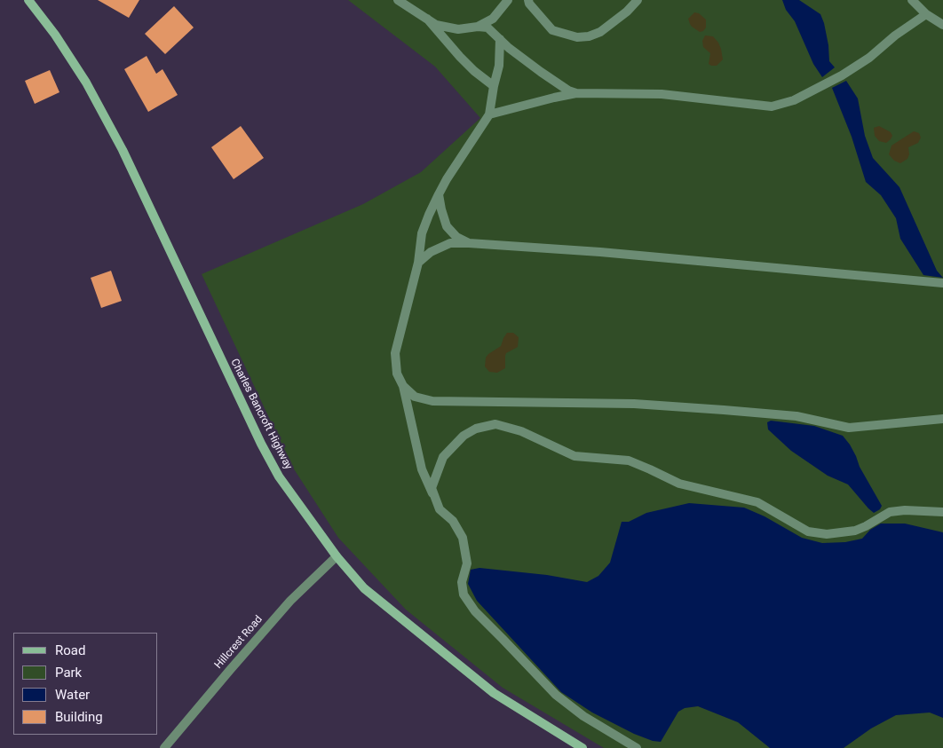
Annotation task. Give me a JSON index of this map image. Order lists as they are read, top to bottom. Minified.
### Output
{"streets":{"main road":["Charles Bancroft Highway"],"street":["Hillcrest Road"]},"crossings":[["Charles Bancroft Highway","Hillcrest Road"]],"legend":["Road","Park","Water","Building"]}
